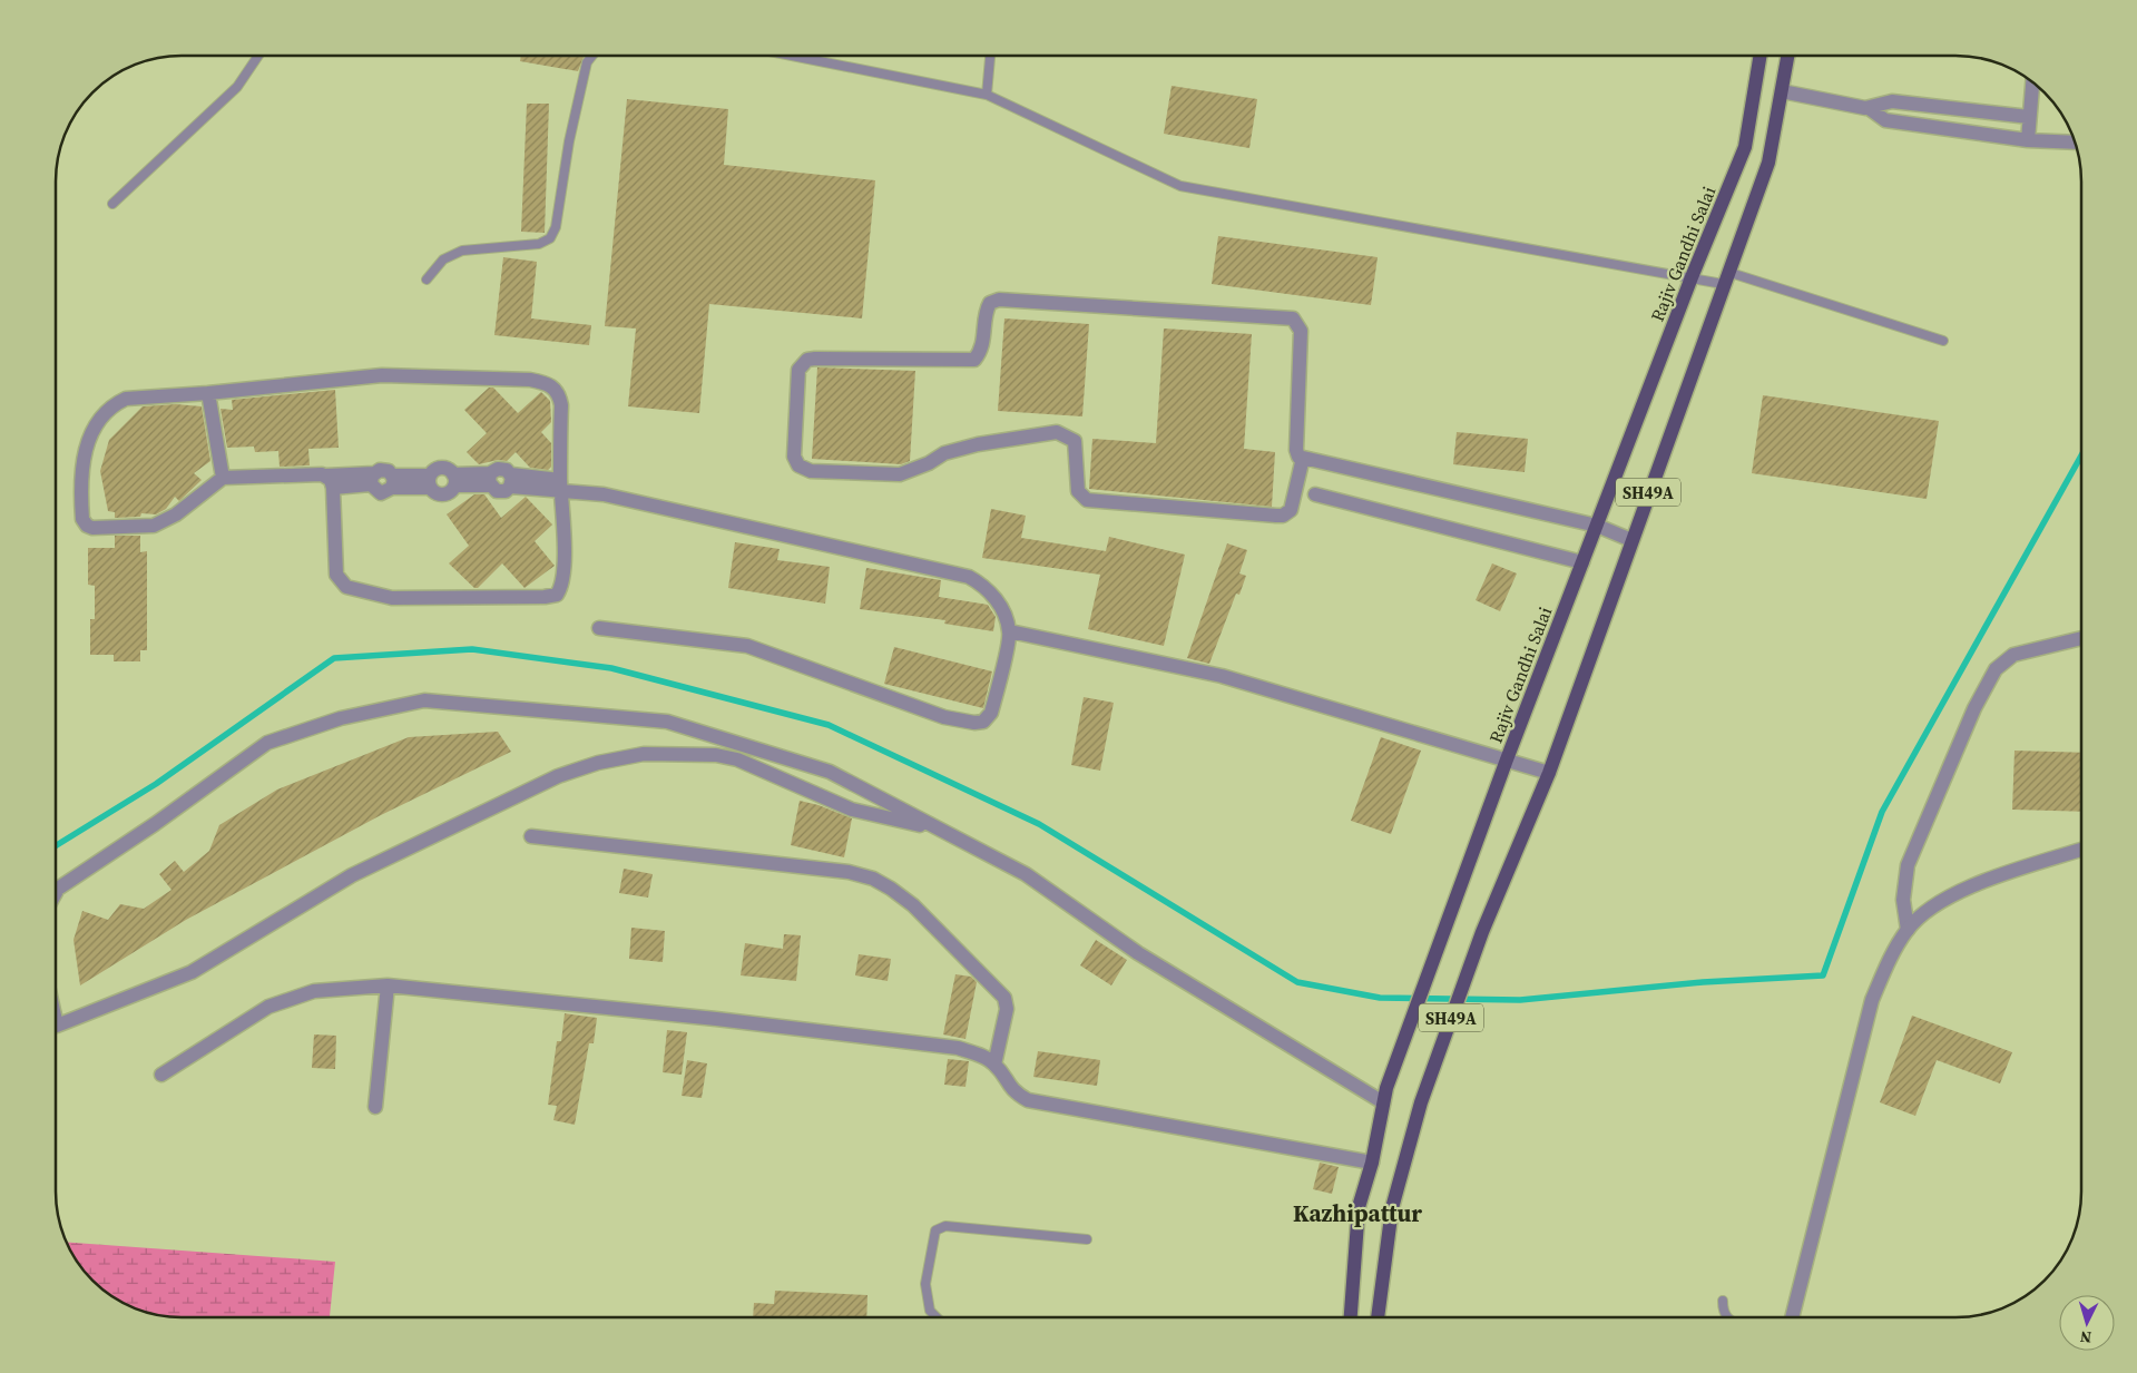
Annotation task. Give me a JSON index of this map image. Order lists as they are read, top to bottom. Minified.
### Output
{"streets":{"main road":["Rajiv Gandhi Salai","SH49A"]},"districts":["Kazhipattur"],"north":"bottom"}
